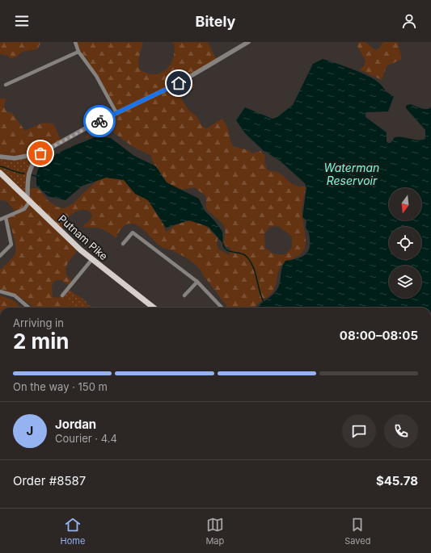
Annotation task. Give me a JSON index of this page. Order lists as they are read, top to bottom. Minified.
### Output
{"streets":{"main road":["Putnam Pike"]},"water":["Waterman Reservoir"],"north":"bottom","page":{"header":"Bitely","heading":["2 min","Arriving in","08:00–08:05"],"panel":["Jordan","Courier · 4.4","Order #8587","$45.78"],"bar":"On the way · 150 m","round":"J","tabs":["Home","Map","Saved"]}}
